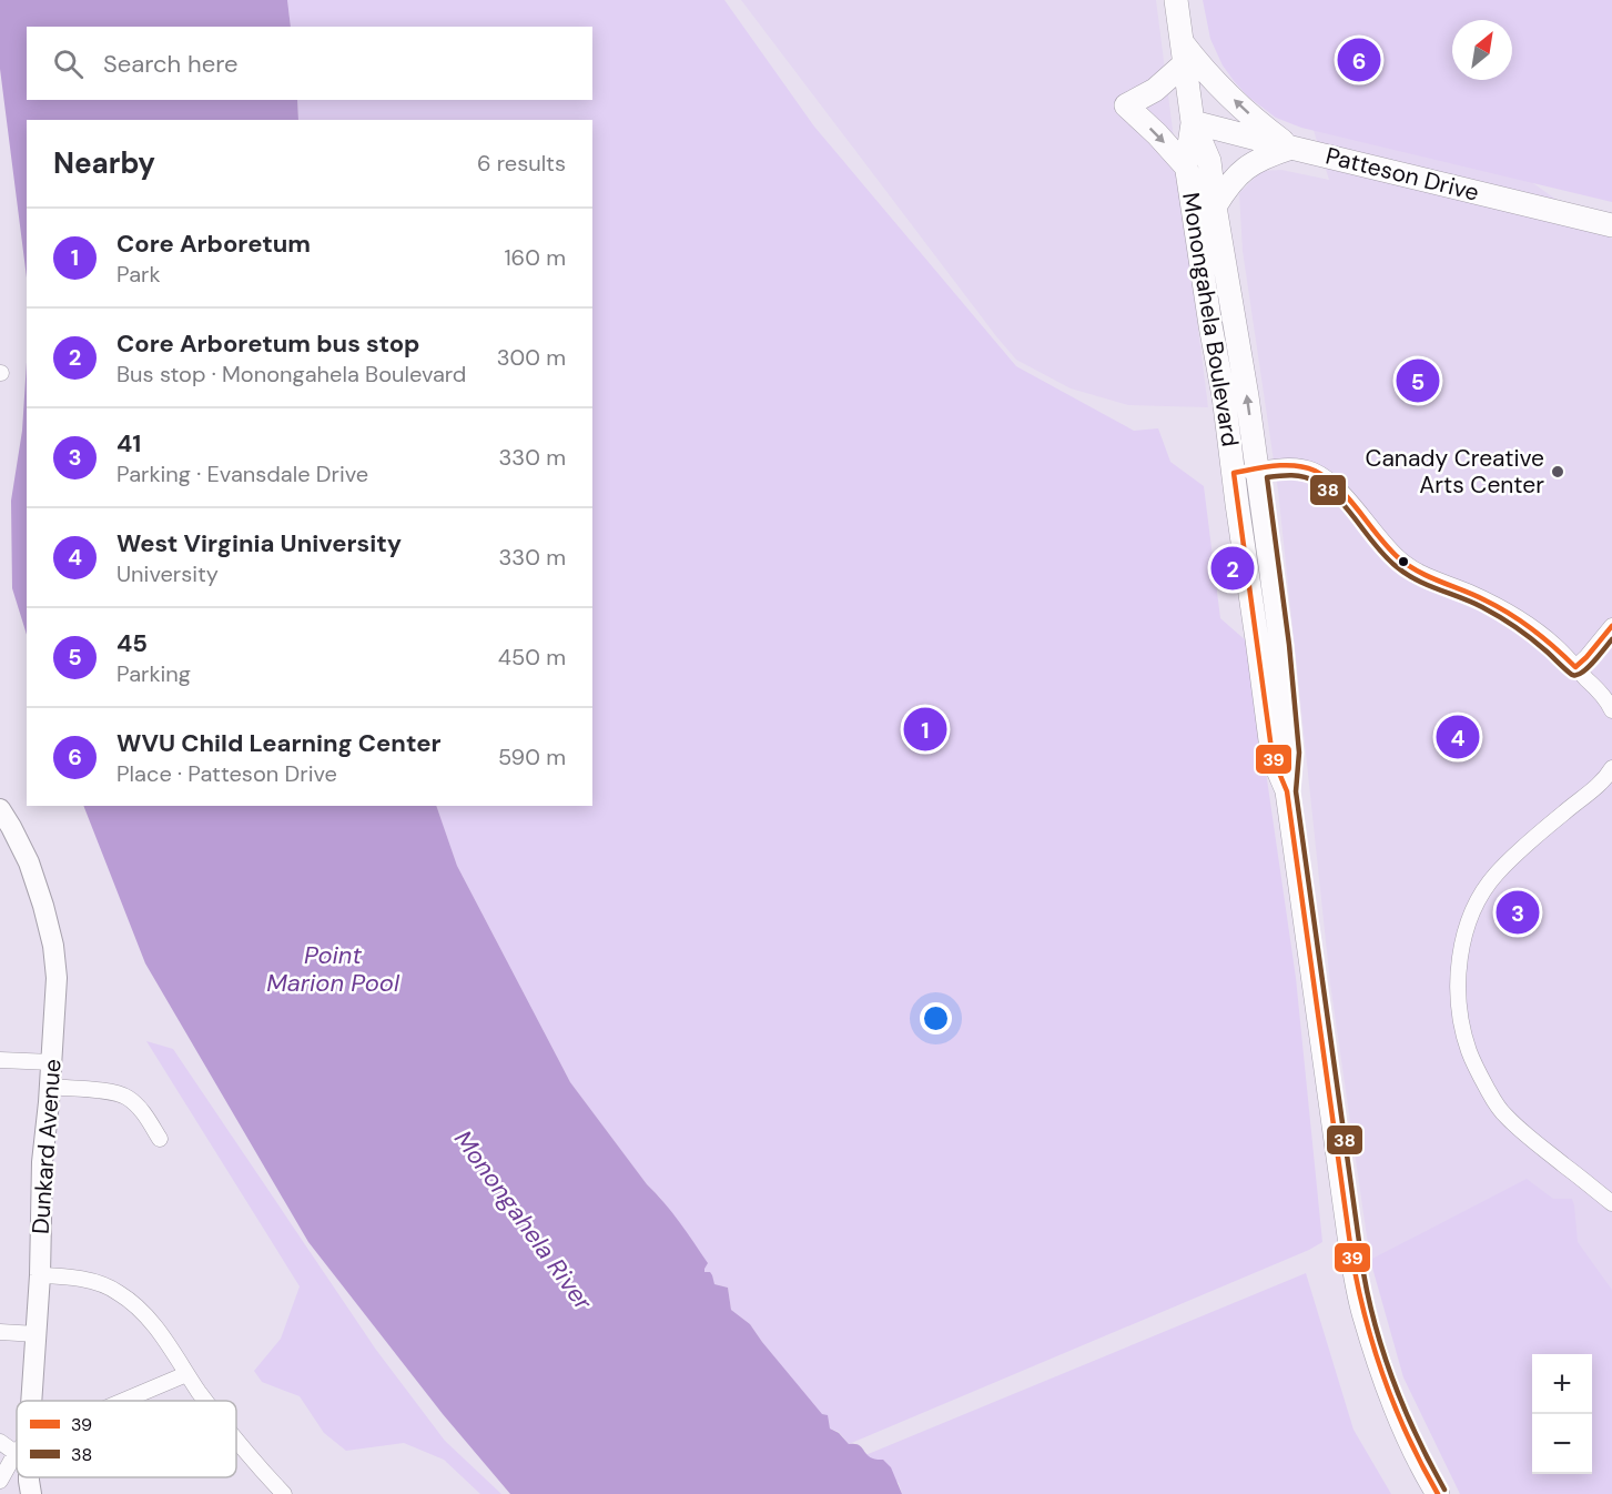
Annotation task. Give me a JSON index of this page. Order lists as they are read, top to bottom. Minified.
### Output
{"streets":{"main road":["Patteson Drive","Monongahela Boulevard","Dunkard Avenue"]},"crossings":[["Patteson Drive","Monongahela Boulevard"]],"water":["Point Marion Pool","Monongahela River"],"places":["Canady Creative Arts Center"],"lines":["transit line 39","transit line 38"],"legend":["39","38"],"north":"top right","page":{"search":"Search here","pins":["6","5","2","1","4","3"],"heading":["Nearby","6 results"],"list":[{"mark":"1","name":"Core Arboretum","note":"Park","value":"160 m"},{"mark":"2","name":"Core Arboretum bus stop","note":"Bus stop · Monongahela Boulevard","value":"300 m"},{"mark":"3","name":"41","note":"Parking · Evansdale Drive","value":"330 m"},{"mark":"4","name":"West Virginia University","note":"University","value":"330 m"},{"mark":"5","name":"45","note":"Parking","value":"450 m"},{"mark":"6","name":"WVU Child Learning Center","note":"Place · Patteson Drive","value":"590 m"}],"map_buttons":["+","−"]}}
